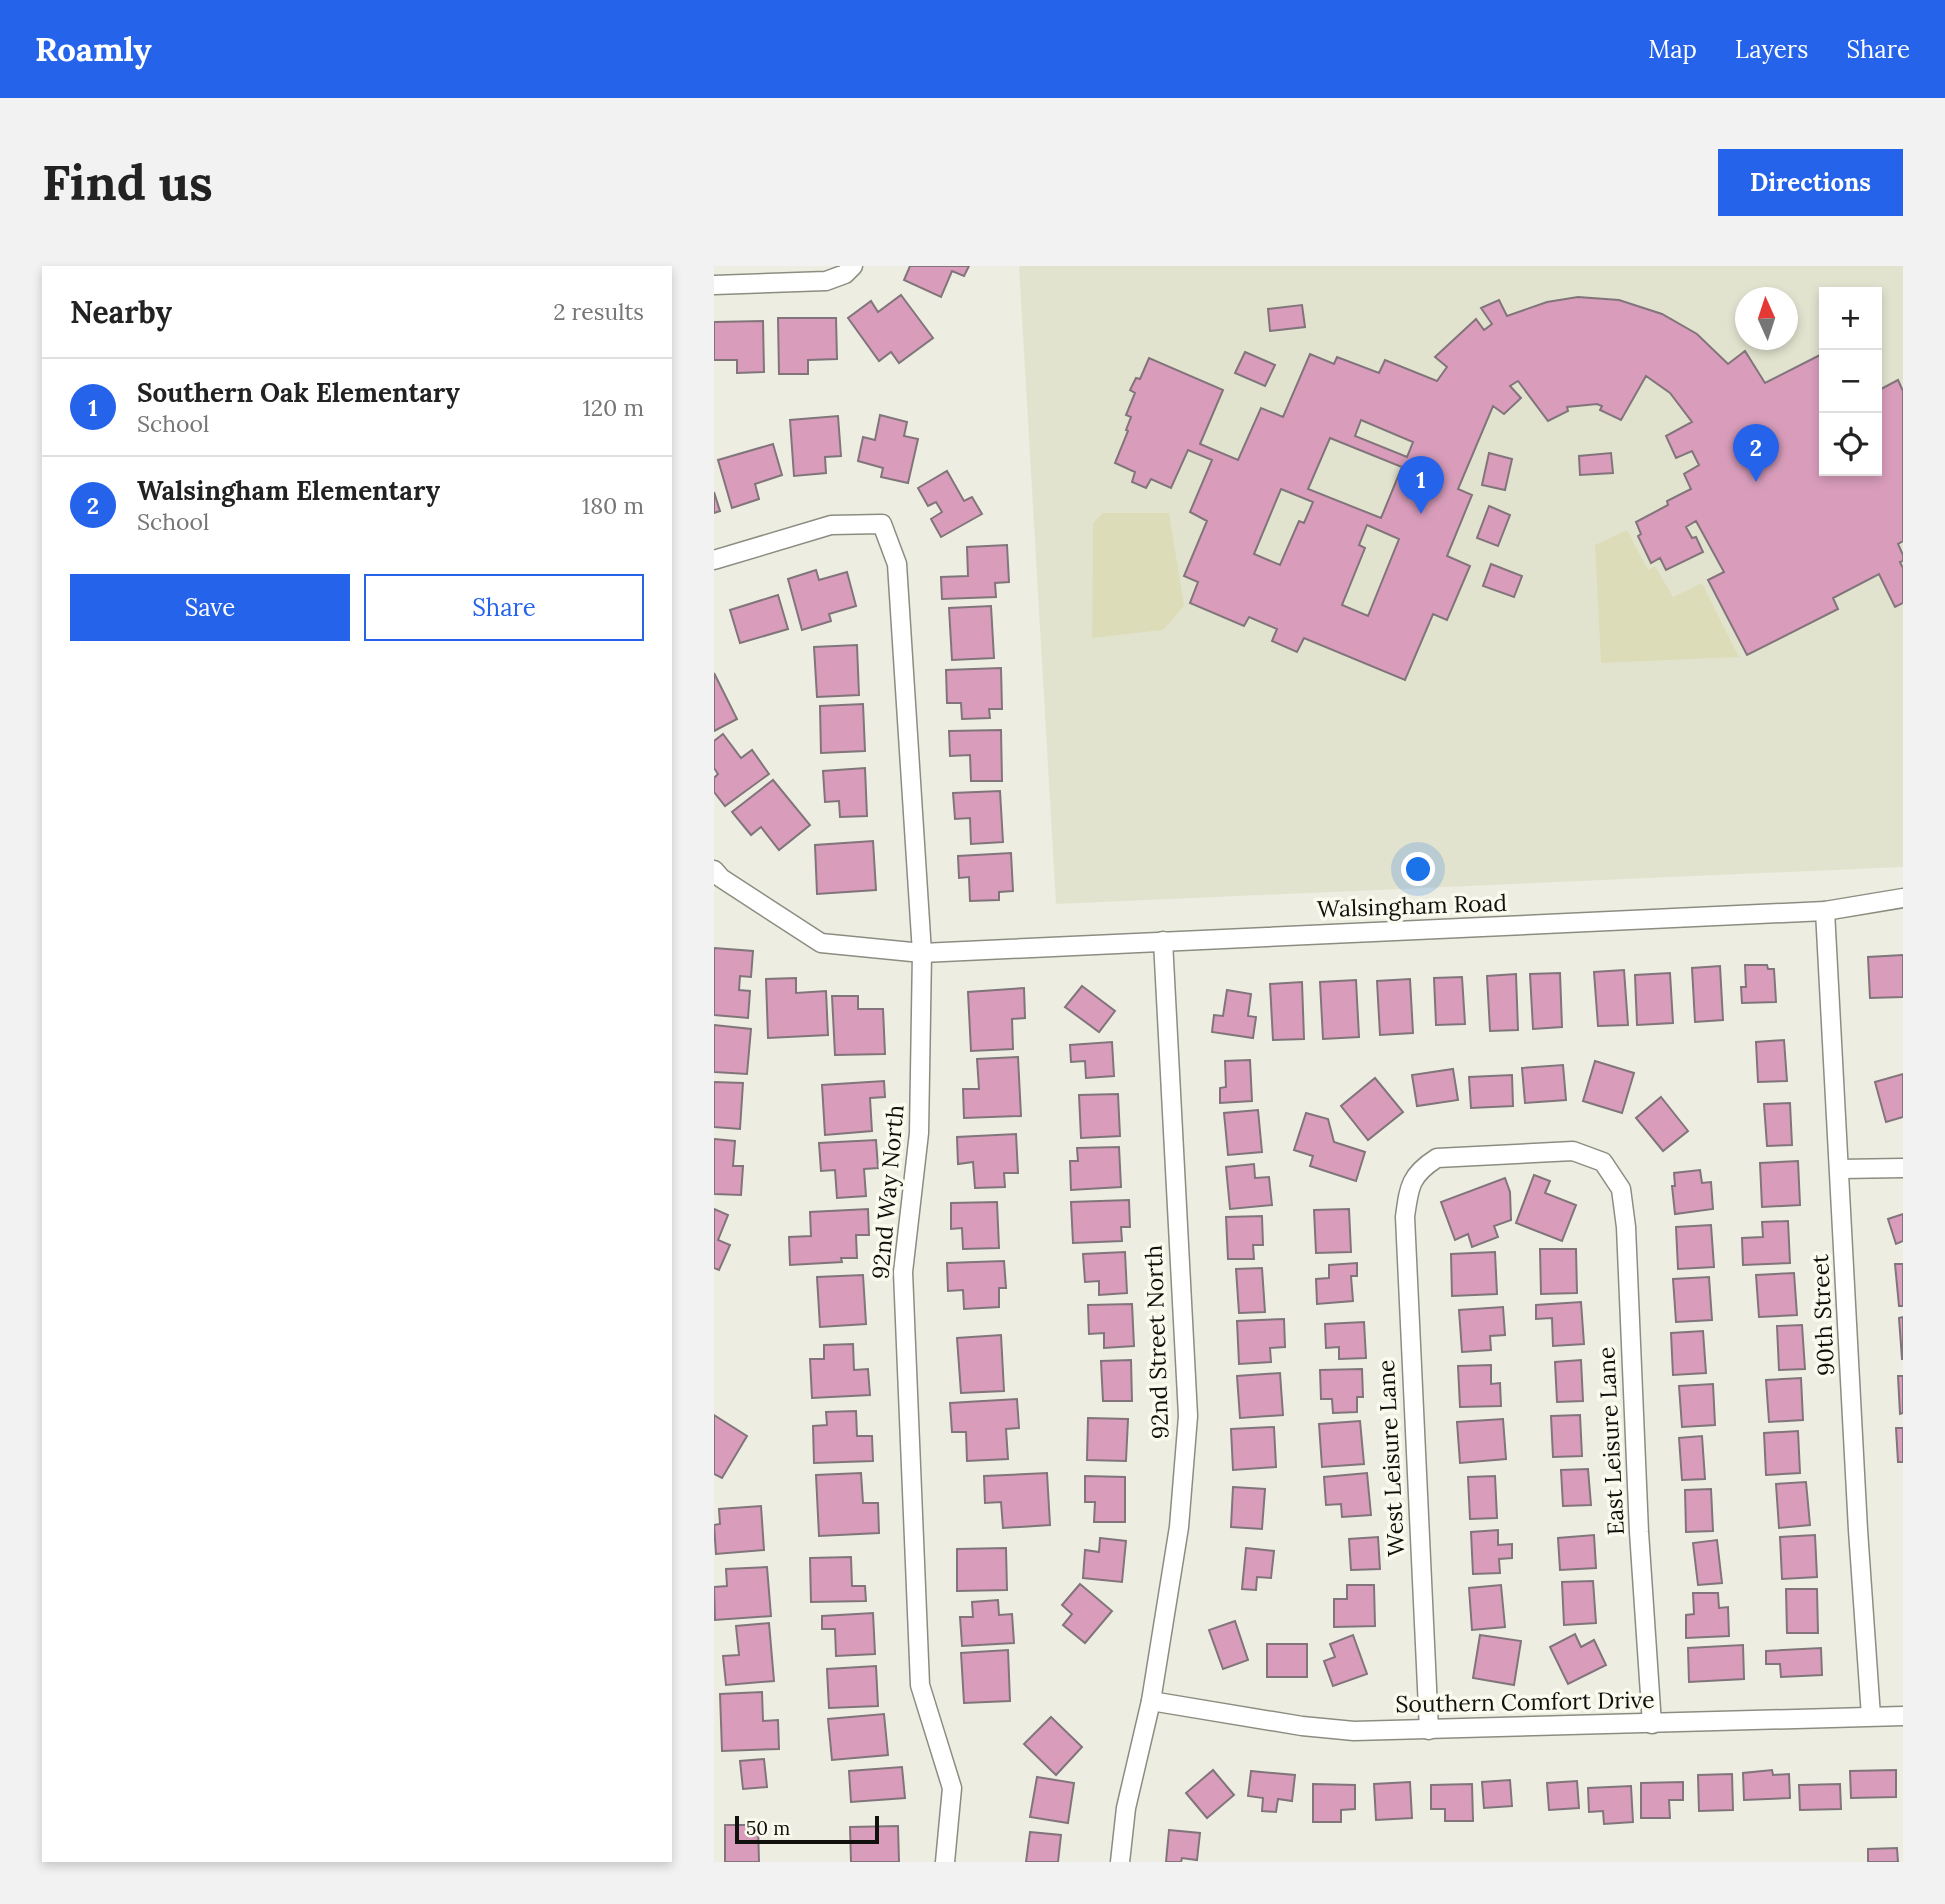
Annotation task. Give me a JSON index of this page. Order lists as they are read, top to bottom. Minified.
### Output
{"streets":{"street":["Walsingham Road","92nd Way North","90th Street","92nd Street North","East Leisure Lane","West Leisure Lane","Southern Comfort Drive"]},"crossings":[["Walsingham Road","92nd Way North"],["Walsingham Road","90th Street"],["Walsingham Road","92nd Street North"],["90th Street","Southern Comfort Drive"],["92nd Street North","Southern Comfort Drive"],["East Leisure Lane","West Leisure Lane"],["East Leisure Lane","Southern Comfort Drive"],["West Leisure Lane","Southern Comfort Drive"]],"scale_bar":"50 m","north":"top","page":{"header":"Roamly","nav":["Map","Layers","Share"],"buttons":["Directions",["Save","Share"]],"title":"Find us","heading":["Nearby","2 results"],"map_buttons":["+","−"],"list":[{"mark":"1","name":"Southern Oak Elementary","note":"School","value":"120 m"},{"mark":"2","name":"Walsingham Elementary","note":"School","value":"180 m"}],"pins":["2","1"],"scale":"50 m"}}
